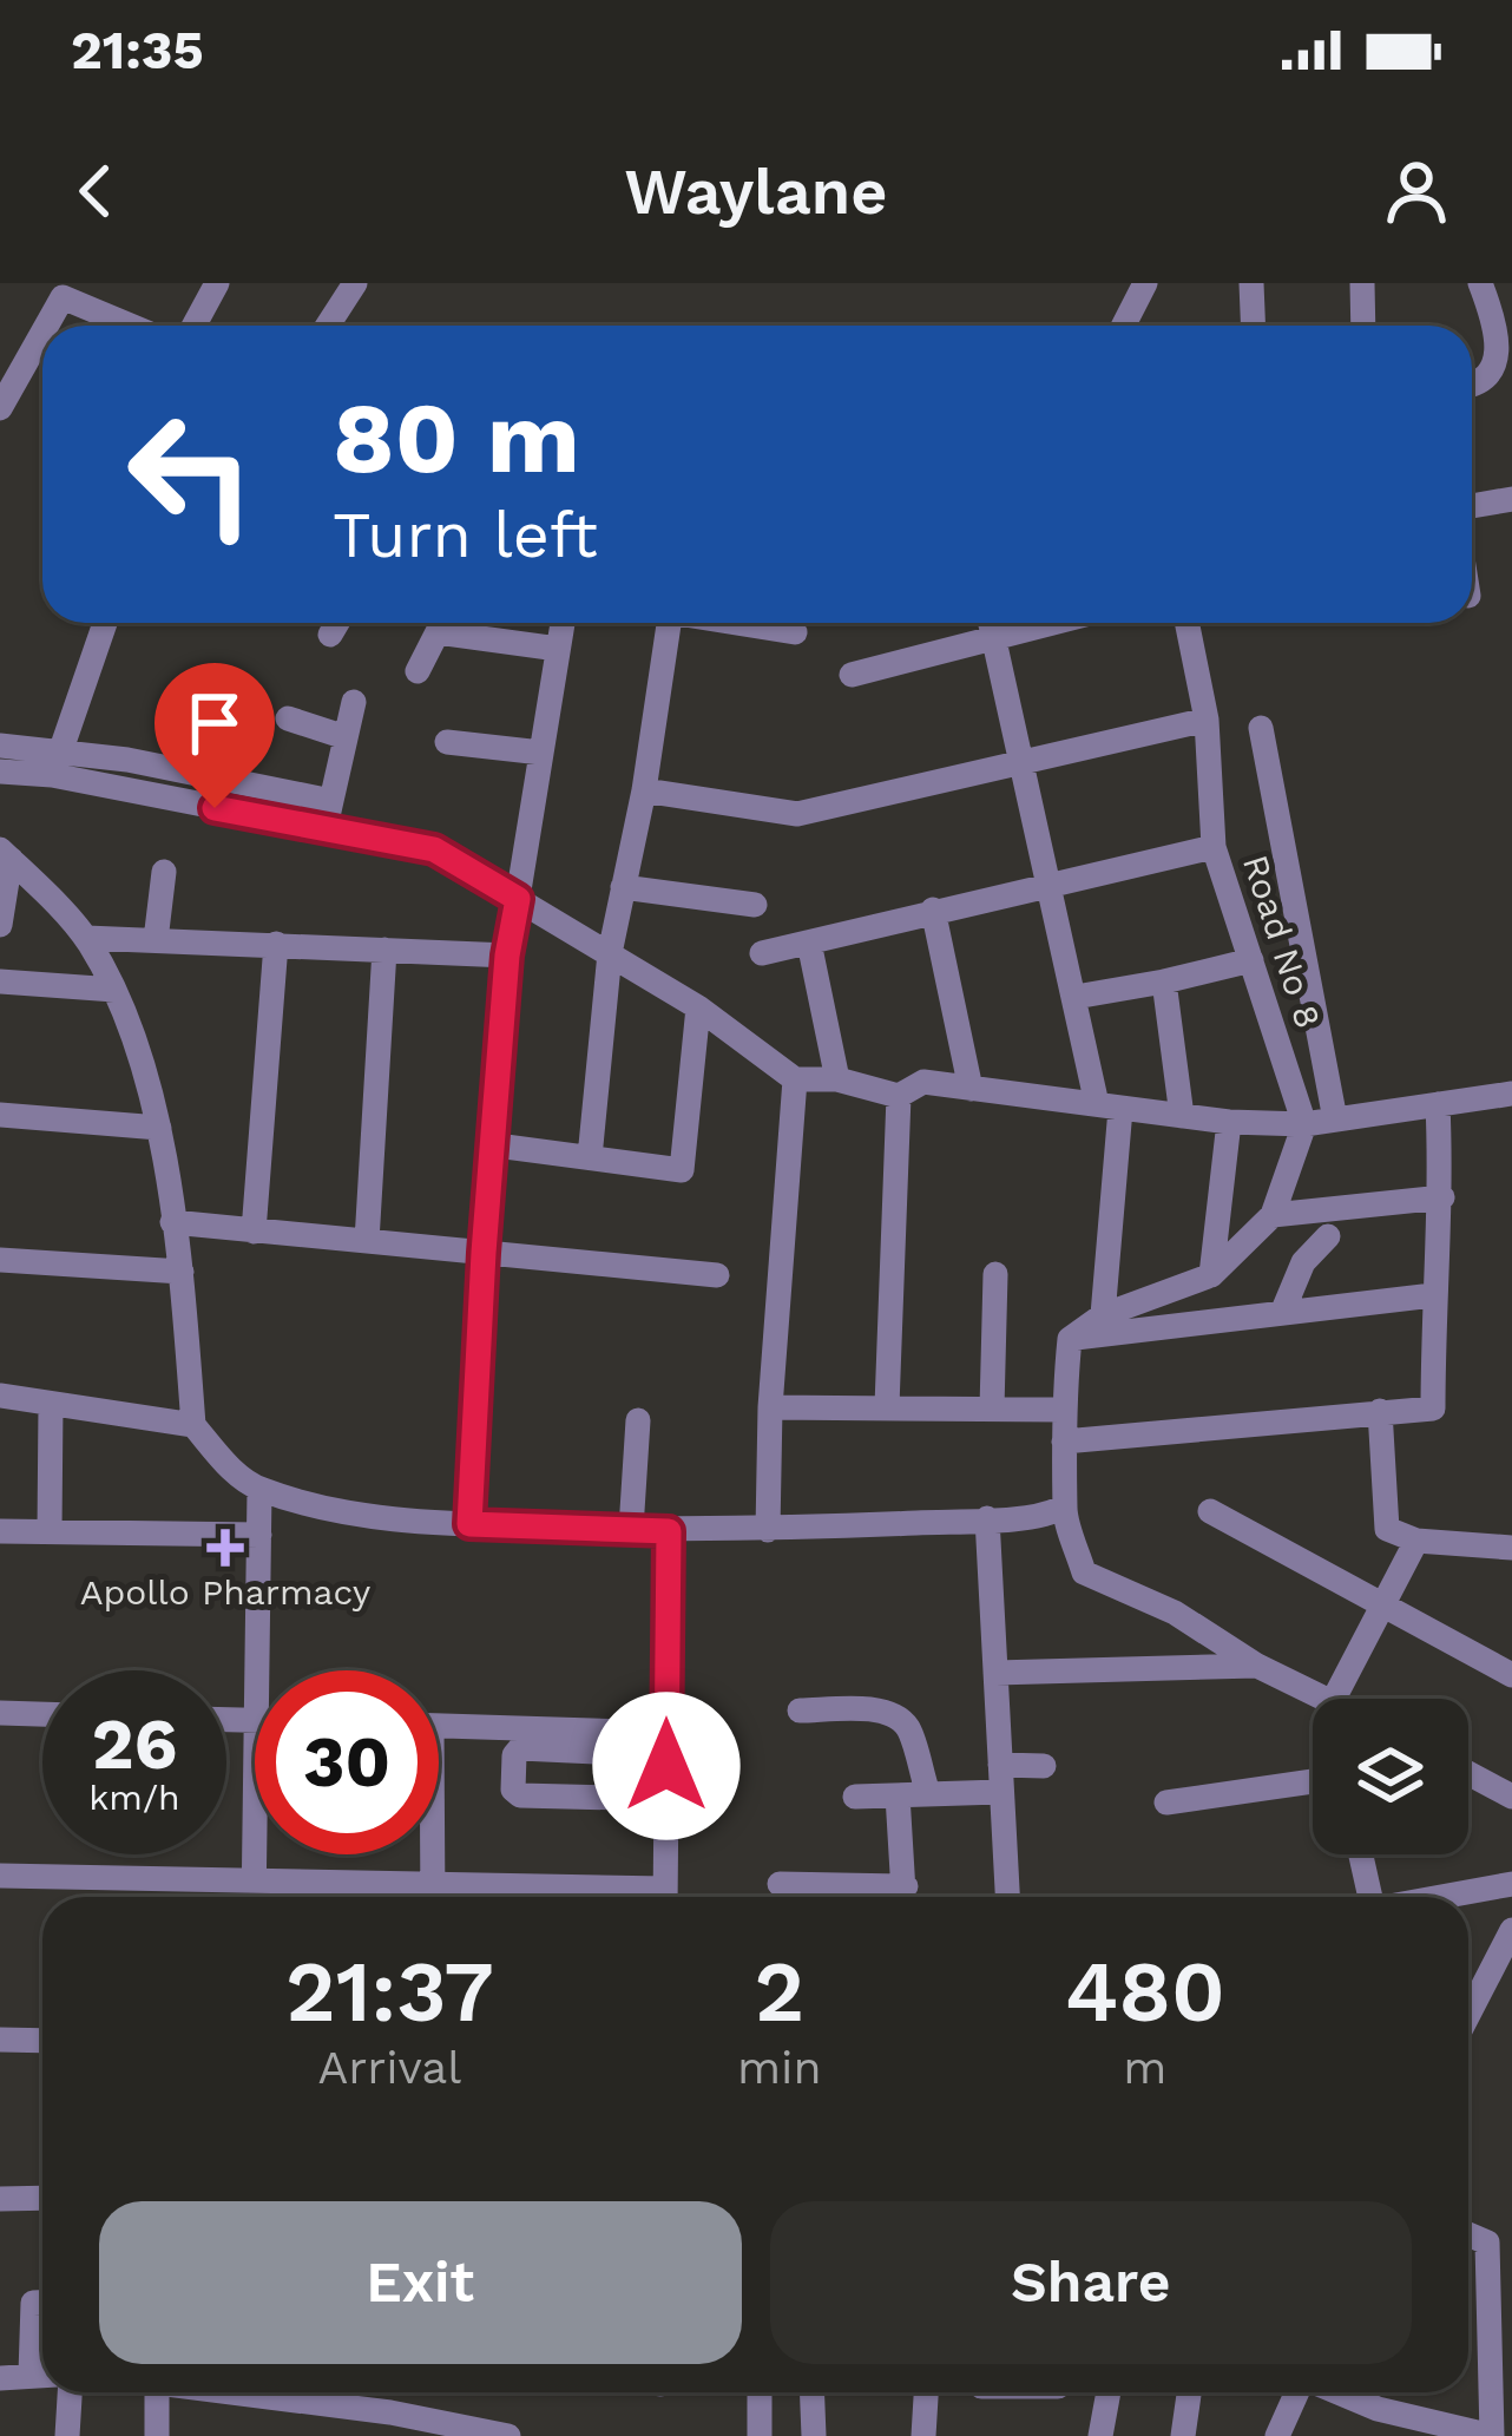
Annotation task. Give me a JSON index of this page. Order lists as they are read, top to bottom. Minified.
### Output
{"streets":{"street":["Road No 8"]},"places":{"health":["Apollo Pharmacy"]},"page":{"status":"21:35","header":"Waylane","turn":["80 m","Turn left"],"speed":"26 km/h","limit":"30","eta":["21:37","Arrival","2","min","480","m"],"buttons":["Exit","Share"]}}
